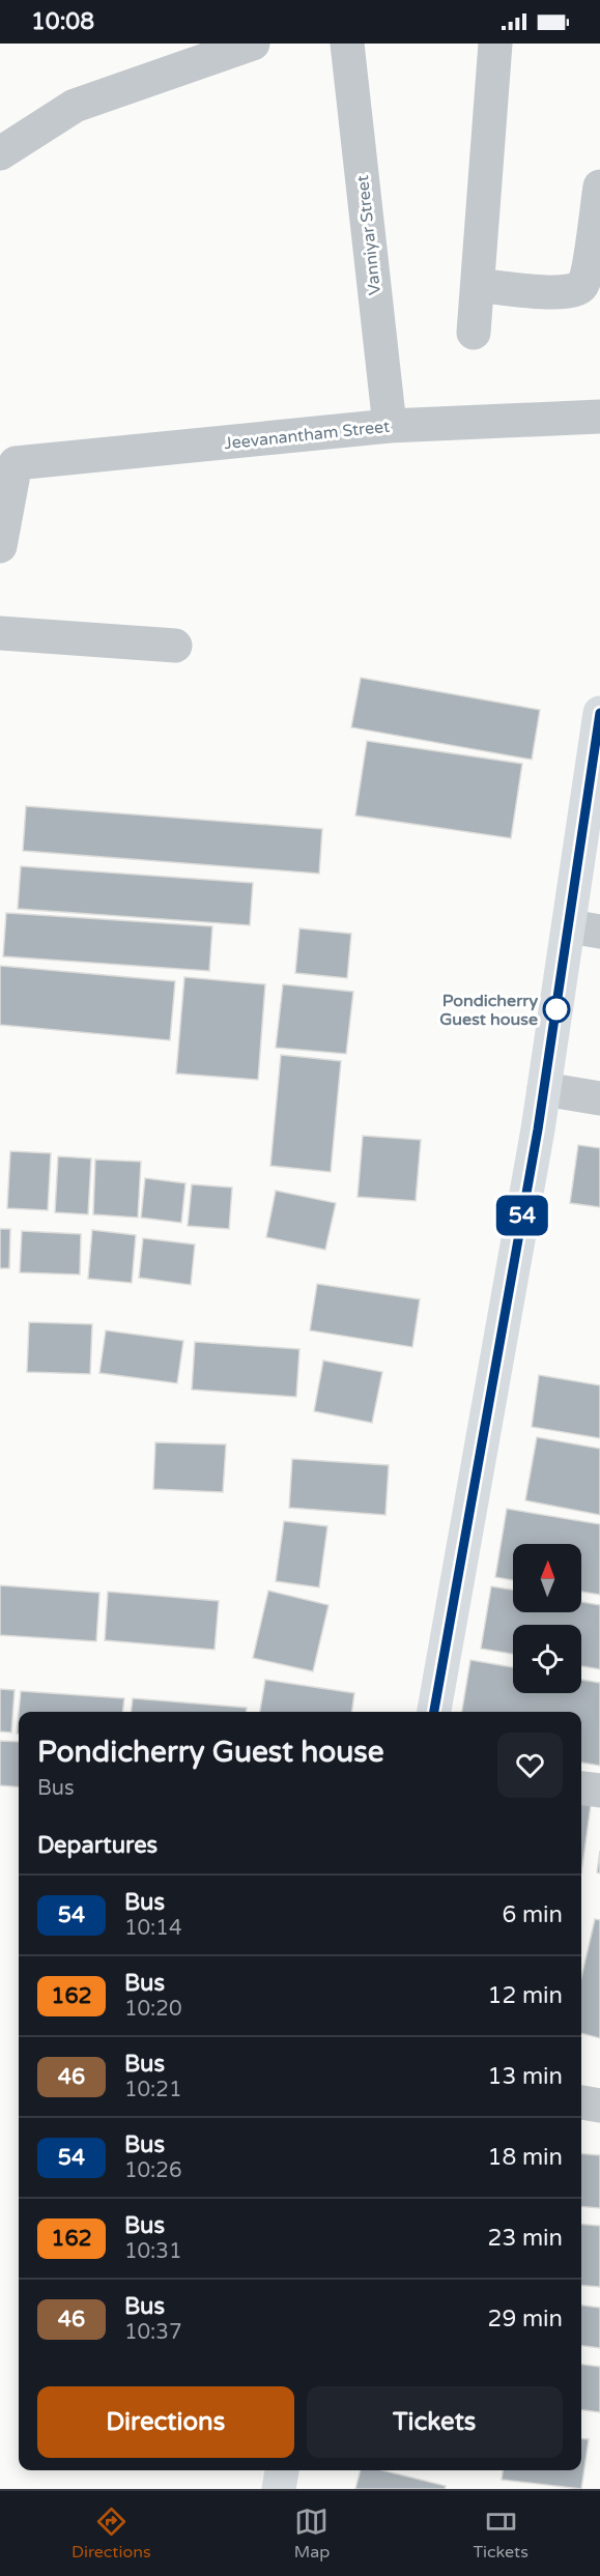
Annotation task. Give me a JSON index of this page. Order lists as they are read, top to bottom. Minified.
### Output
{"streets":{"street":["Vanniyar Street","Jeevanantham Street"]},"crossings":[["Vanniyar Street","Jeevanantham Street"]],"places":["Pondicherry Guest house"],"lines":["bus line 54"],"north":"top","page":{"status":"10:08","on_map":"54","heading":[["Pondicherry Guest house","Bus"],"Departures"],"list":[{"mark":"54","name":"Bus","note":"10:14","value":"6 min"},{"mark":"162","name":"Bus","note":"10:20","value":"12 min"},{"mark":"46","name":"Bus","note":"10:21","value":"13 min"},{"mark":"54","name":"Bus","note":"10:26","value":"18 min"},{"mark":"162","name":"Bus","note":"10:31","value":"23 min"},{"mark":"46","name":"Bus","note":"10:37","value":"29 min"}],"buttons":["Directions","Tickets"],"tabs":["Directions","Map","Tickets"]}}
